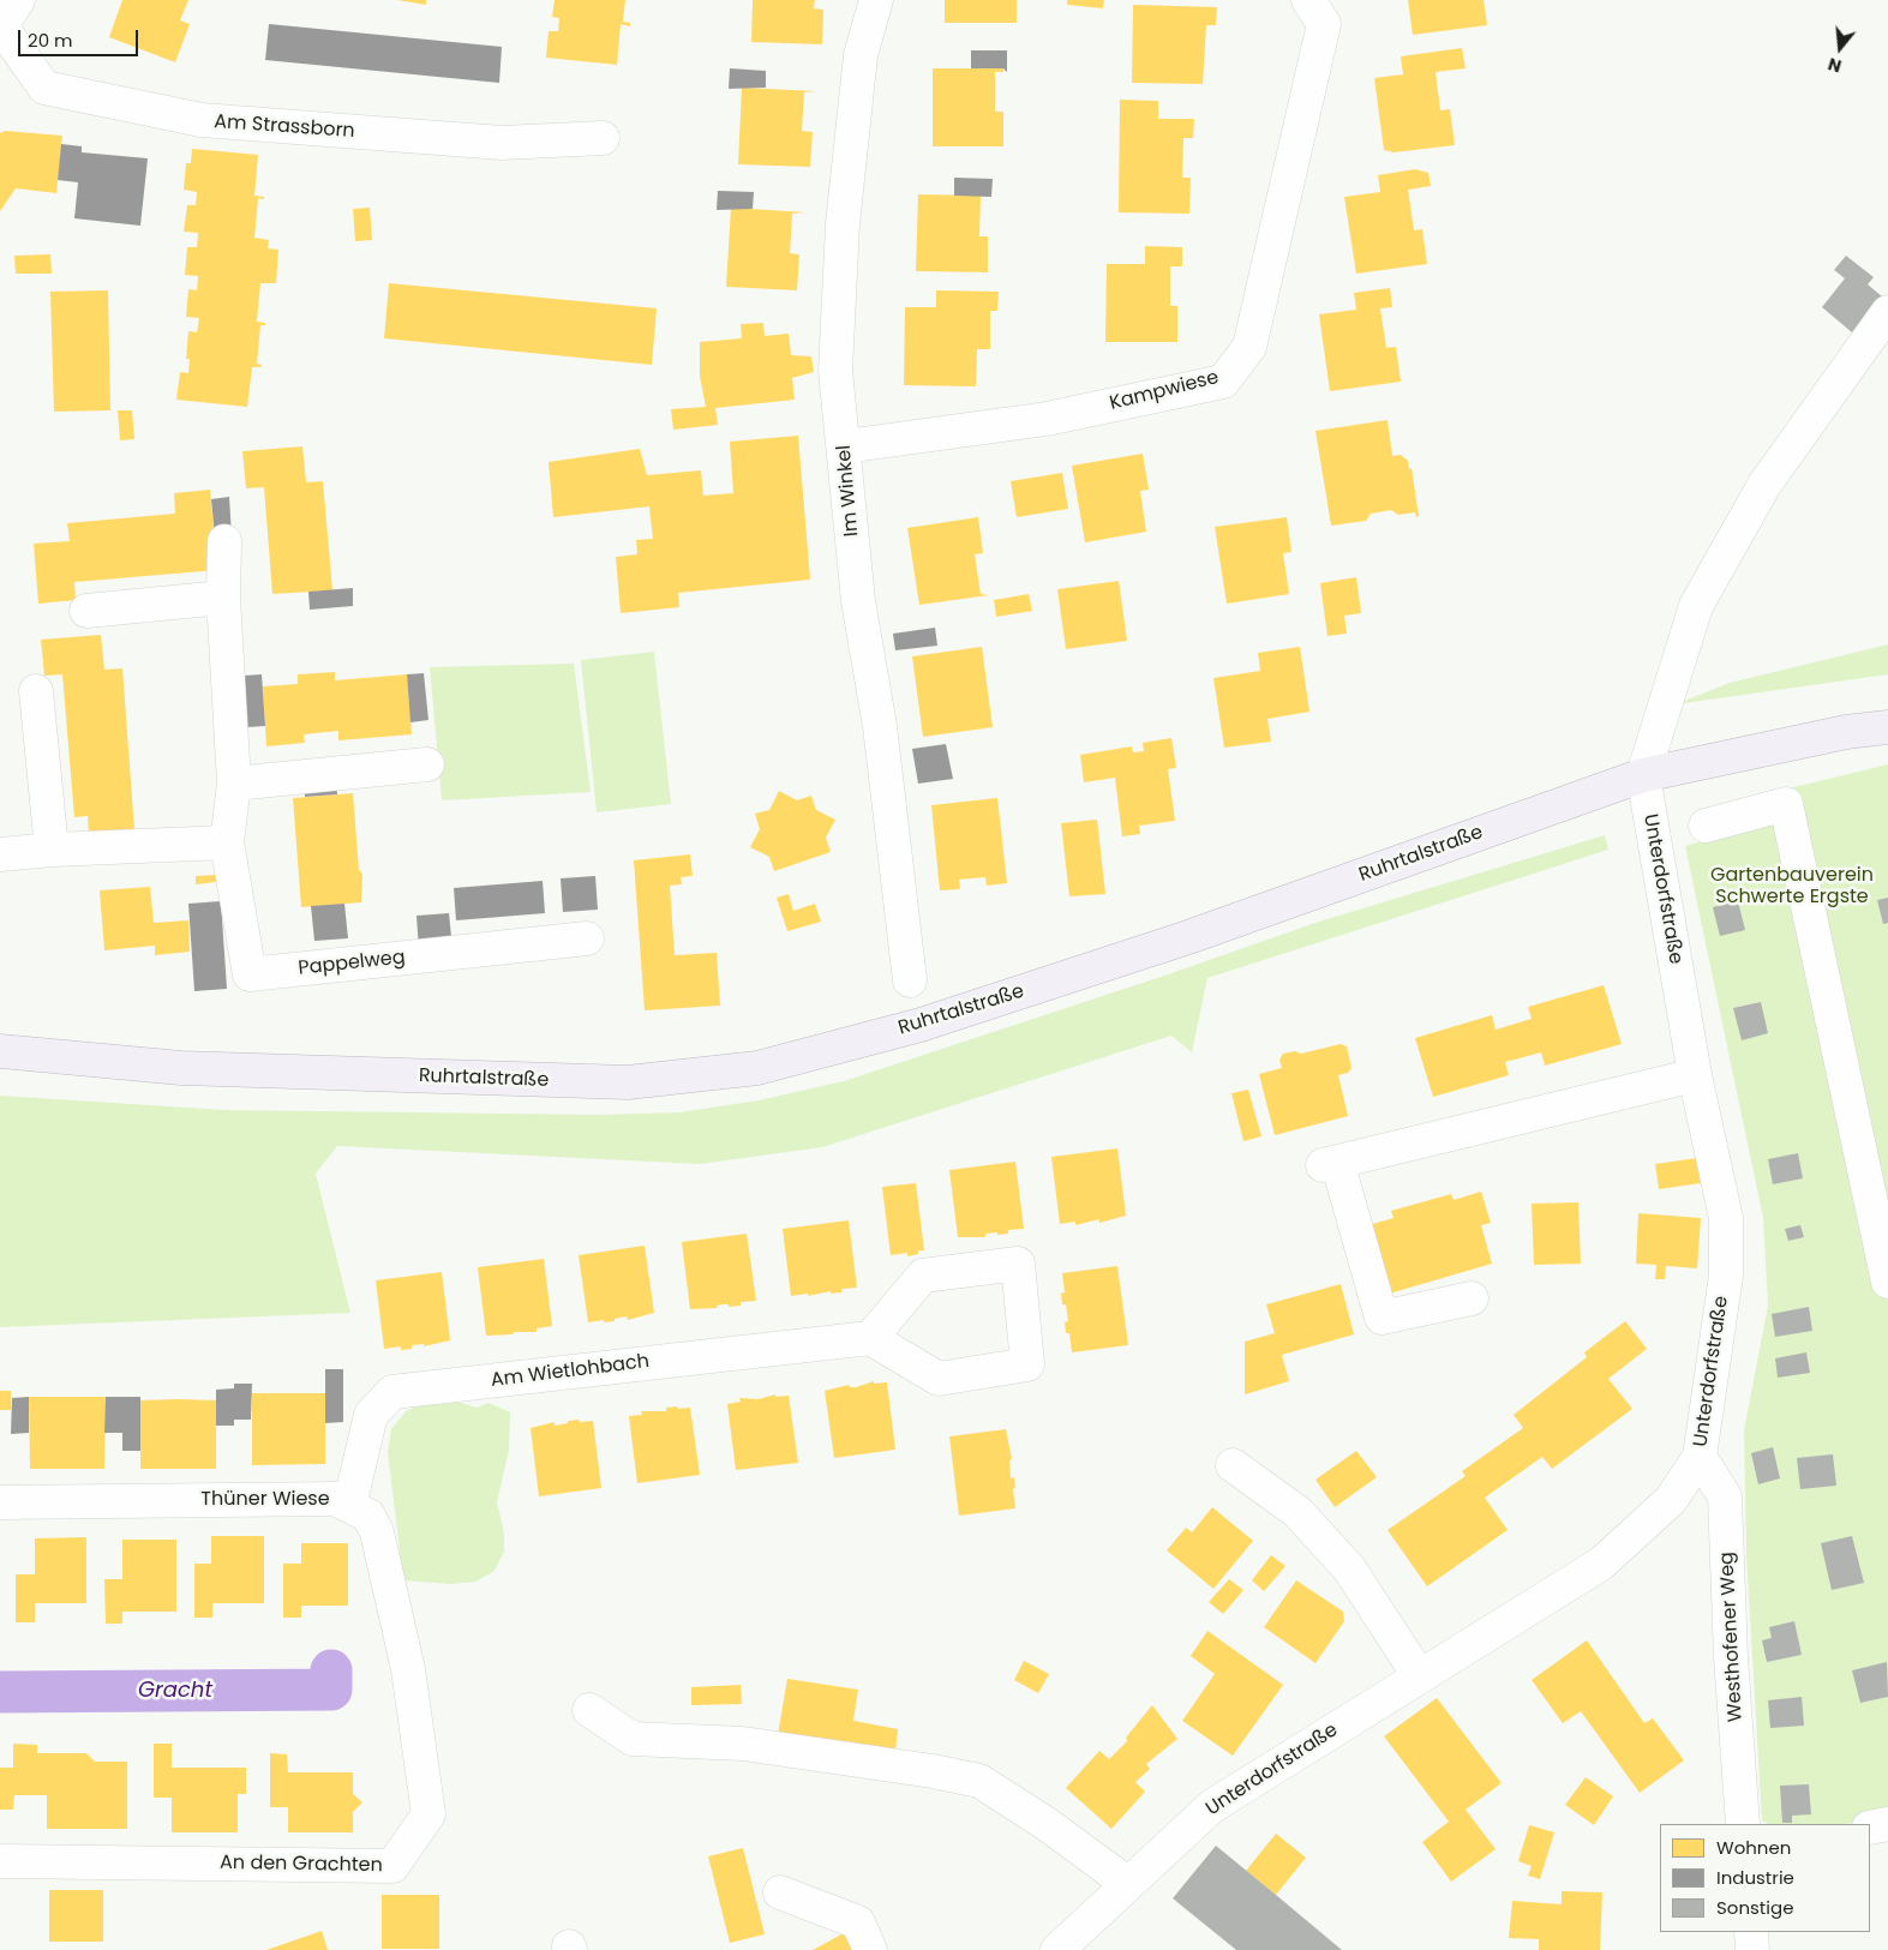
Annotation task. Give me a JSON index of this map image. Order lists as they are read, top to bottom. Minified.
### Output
{"streets":{"main road":["Ruhrtalstraße"],"street":["Am Strassborn","Kampwiese","Im Winkel","Unterdorfstraße","Pappelweg","Am Wietlohbach","Thüner Wiese","Westhofener Weg","An den Grachten"]},"crossings":[["Kampwiese","Im Winkel"],["Ruhrtalstraße","Unterdorfstraße"],["Unterdorfstraße","Westhofener Weg"],["Am Wietlohbach","Thüner Wiese"],["Thüner Wiese","An den Grachten"]],"water":["Gracht"],"parks":["Gartenbauverein Schwerte Ergste"],"legend":["Wohnen","Industrie","Sonstige"],"scale_bar":"20 m","north":"bottom"}
